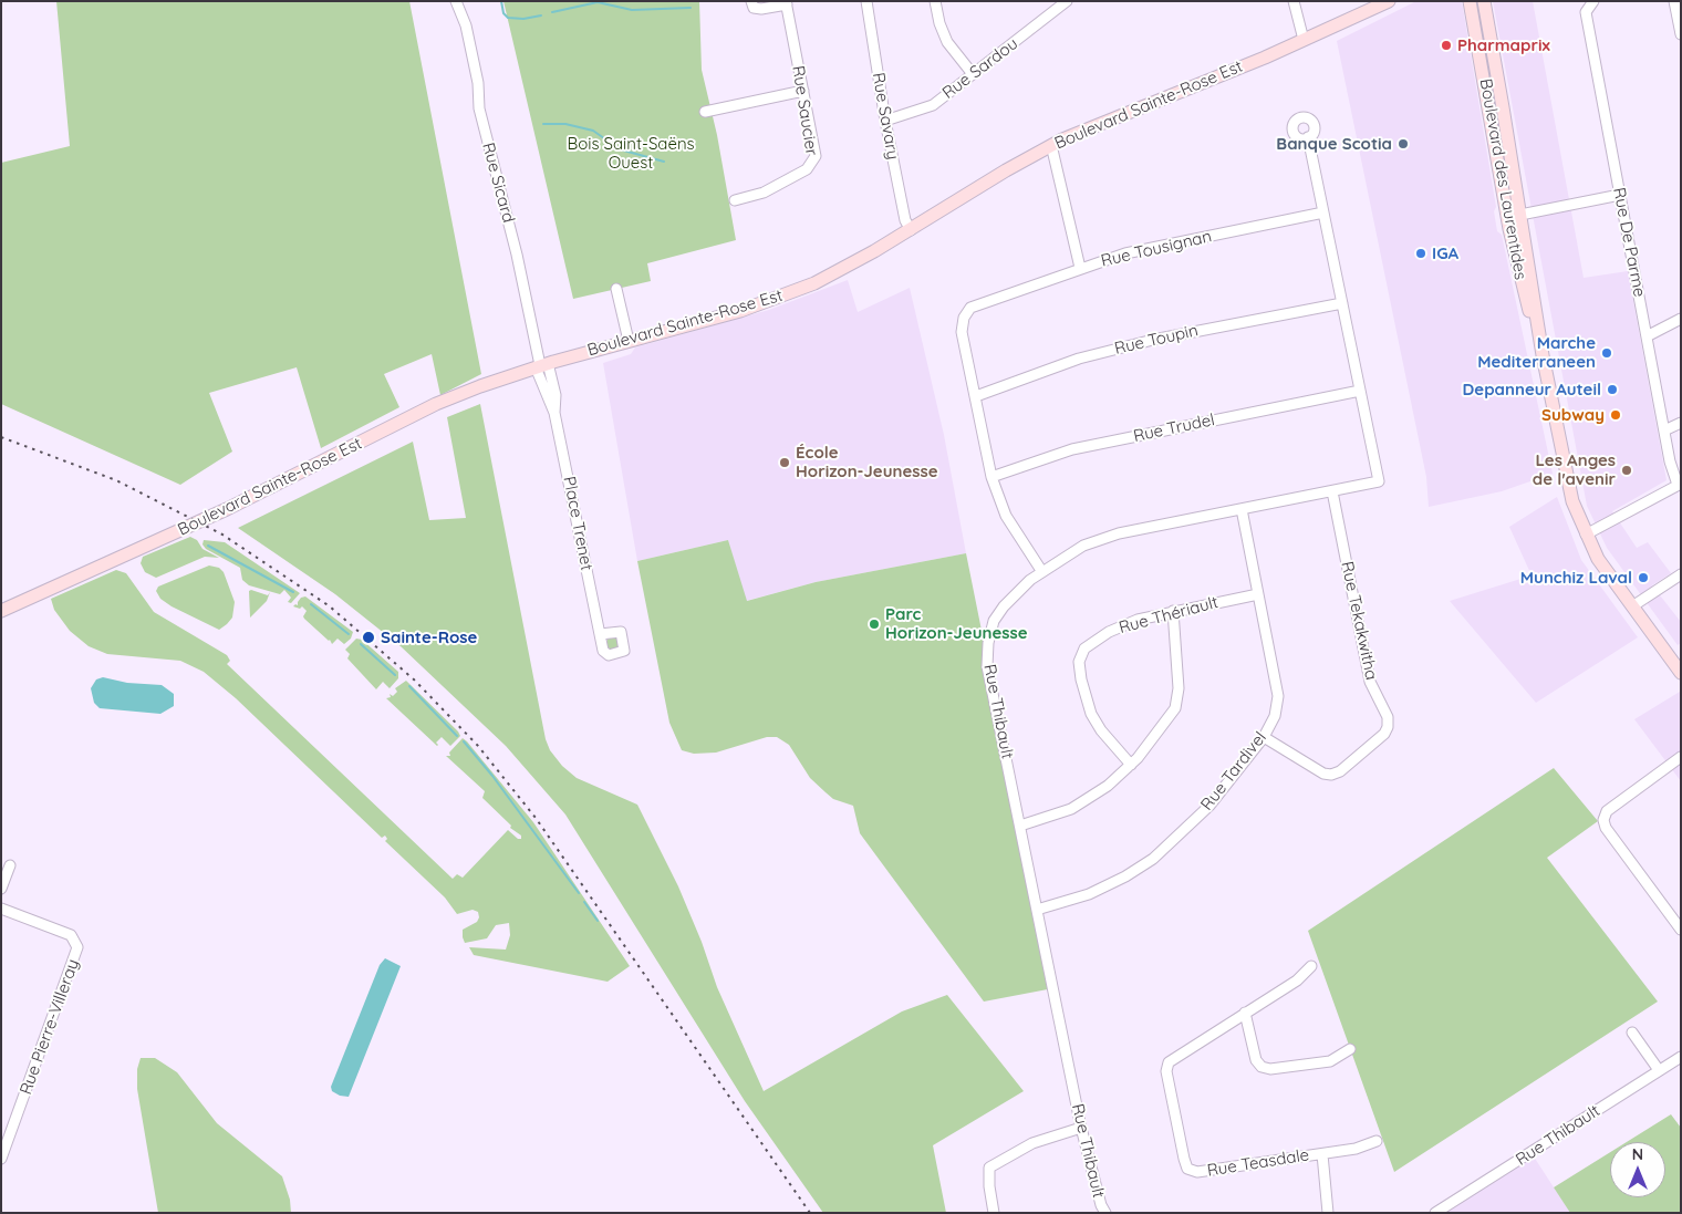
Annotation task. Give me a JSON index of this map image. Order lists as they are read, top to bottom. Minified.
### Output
{"streets":{"street":["Rue Sardou","Boulevard Sainte-Rose Est","Rue Saucier","Rue Savary","Boulevard des Laurentides","Rue Sicard","Rue De Parme","Rue Tousignan","Rue Toupin","Rue Trudel","Place Trenet","Rue Thériault","Rue Tekakwitha","Rue Thibault","Rue Tardivel","Rue Pierre-Villeray","Rue Teasdale"]},"crossings":[["Rue Sardou","Rue Savary"],["Boulevard Sainte-Rose Est","Rue Savary"],["Boulevard Sainte-Rose Est","Rue Sicard"],["Boulevard Sainte-Rose Est","Place Trenet"],["Rue Sicard","Place Trenet"],["Rue Tousignan","Rue Toupin"],["Rue Tousignan","Rue Trudel"],["Rue Tousignan","Rue Thibault"],["Rue Trudel","Rue Thibault"],["Rue Thériault","Rue Tardivel"],["Rue Tekakwitha","Rue Thibault"],["Rue Tekakwitha","Rue Tardivel"],["Rue Thibault","Rue Tardivel"]],"parks":["Bois Saint-Saëns Ouest"],"places":["Pharmaprix","Banque Scotia","IGA","Marche Mediterraneen","Depanneur Auteil","Subway","École Horizon-Jeunesse","Les Anges de l'avenir","Munchiz Laval","Parc Horizon-Jeunesse","Sainte-Rose"],"north":"top"}
